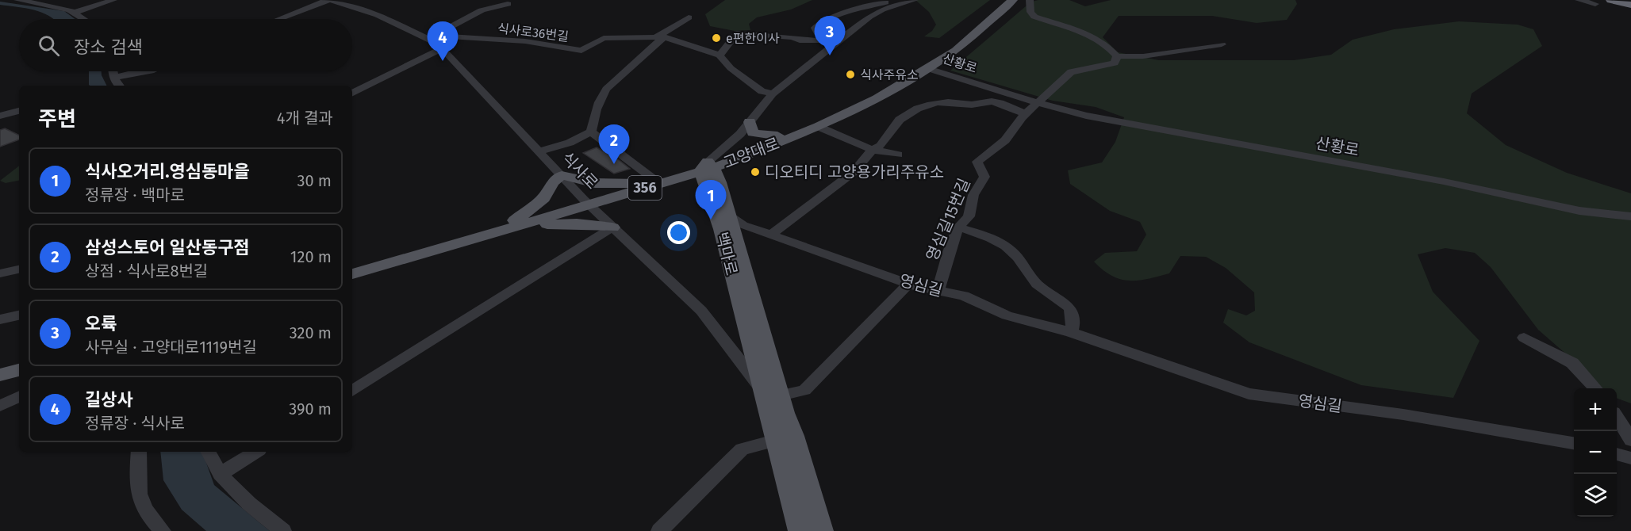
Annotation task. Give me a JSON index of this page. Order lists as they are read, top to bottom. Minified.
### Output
{"streets":{"main road":["고양대로","356","백마로"],"street":["식사로36번길","산황로","식사로","영심길15번길","영심길"]},"crossings":[["식사로36번길","식사로"],["산황로","고양대로"],["산황로","영심길15번길"],["고양대로","식사로"],["고양대로","백마로"],["식사로","백마로"],["영심길15번길","영심길"],["백마로","영심길"]],"places":["e편한이사","식사주유소","디오티디 고양용가리주유소"],"page":{"pins":["3","4","2","1"],"search":"장소 검색","heading":["주변","4개 결과"],"list":[{"mark":"1","name":"식사오거리.영심동마을","note":"정류장 · 백마로","value":"30 m"},{"mark":"2","name":"삼성스토어 일산동구점","note":"상점 · 식사로8번길","value":"120 m"},{"mark":"3","name":"오륙","note":"사무실 · 고양대로1119번길","value":"320 m"},{"mark":"4","name":"길상사","note":"정류장 · 식사로","value":"390 m"}],"map_buttons":["+","−"]}}
